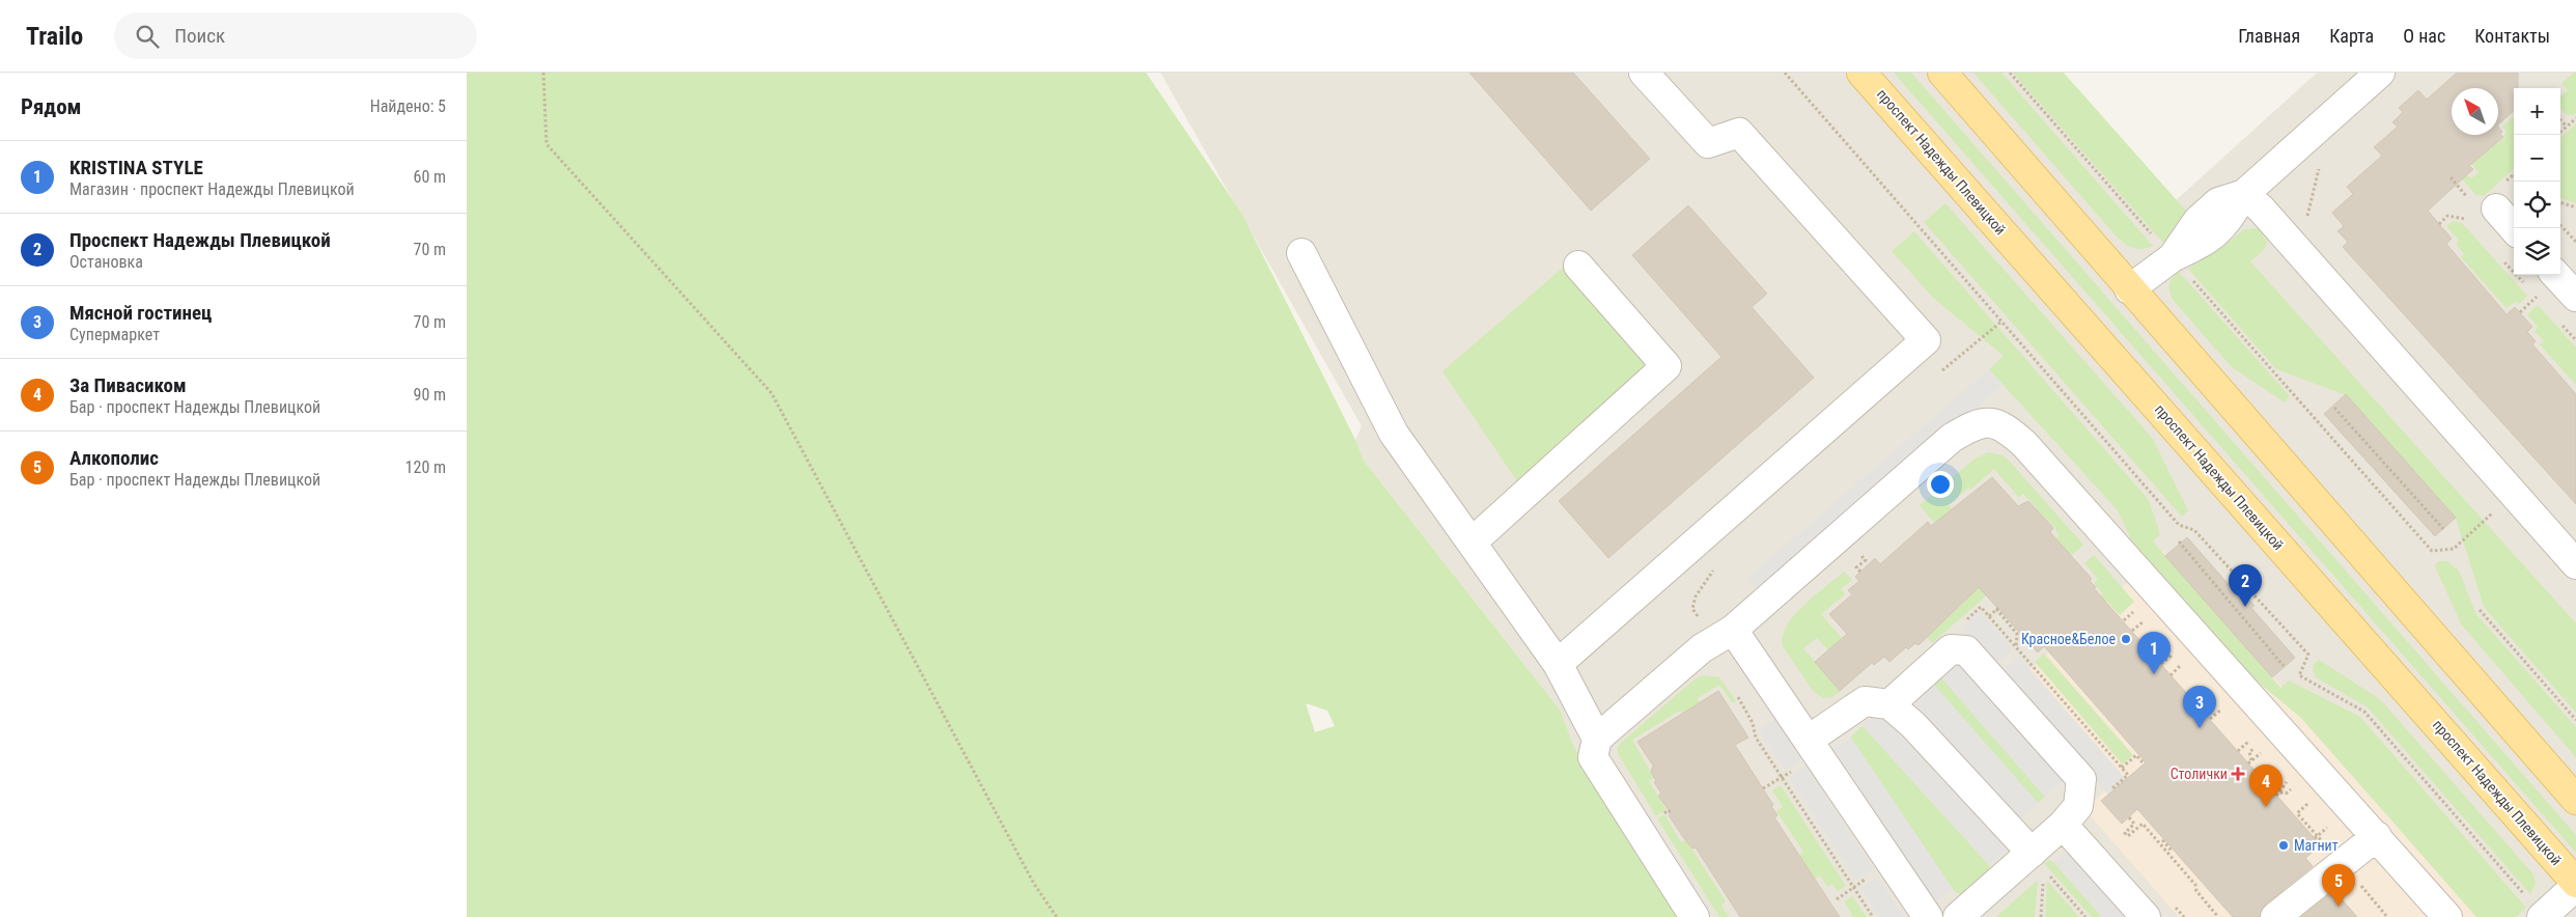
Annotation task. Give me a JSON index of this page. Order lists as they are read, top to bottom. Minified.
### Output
{"streets":{"main road":["проспект Надежды Плевицкой"]},"places":{"other":["Красное&Белое","Магнит"],"health":["Столички"]},"north":"top left","page":{"header":"Trailo","search":"Поиск","nav":["Главная","Карта","О нас","Контакты"],"heading":["Рядом","Найдено: 5"],"map_buttons":["+","−"],"list":[{"mark":"1","name":"KRISTINA STYLE","note":"Магазин · проспект Надежды Плевицкой","value":"60 m"},{"mark":"2","name":"Проспект Надежды Плевицкой","note":"Остановка","value":"70 m"},{"mark":"3","name":"Мясной гостинец","note":"Супермаркет","value":"70 m"},{"mark":"4","name":"За Пивасиком","note":"Бар · проспект Надежды Плевицкой","value":"90 m"},{"mark":"5","name":"Алкополис","note":"Бар · проспект Надежды Плевицкой","value":"120 m"}],"pins":["2","1","3","4","5"]}}
